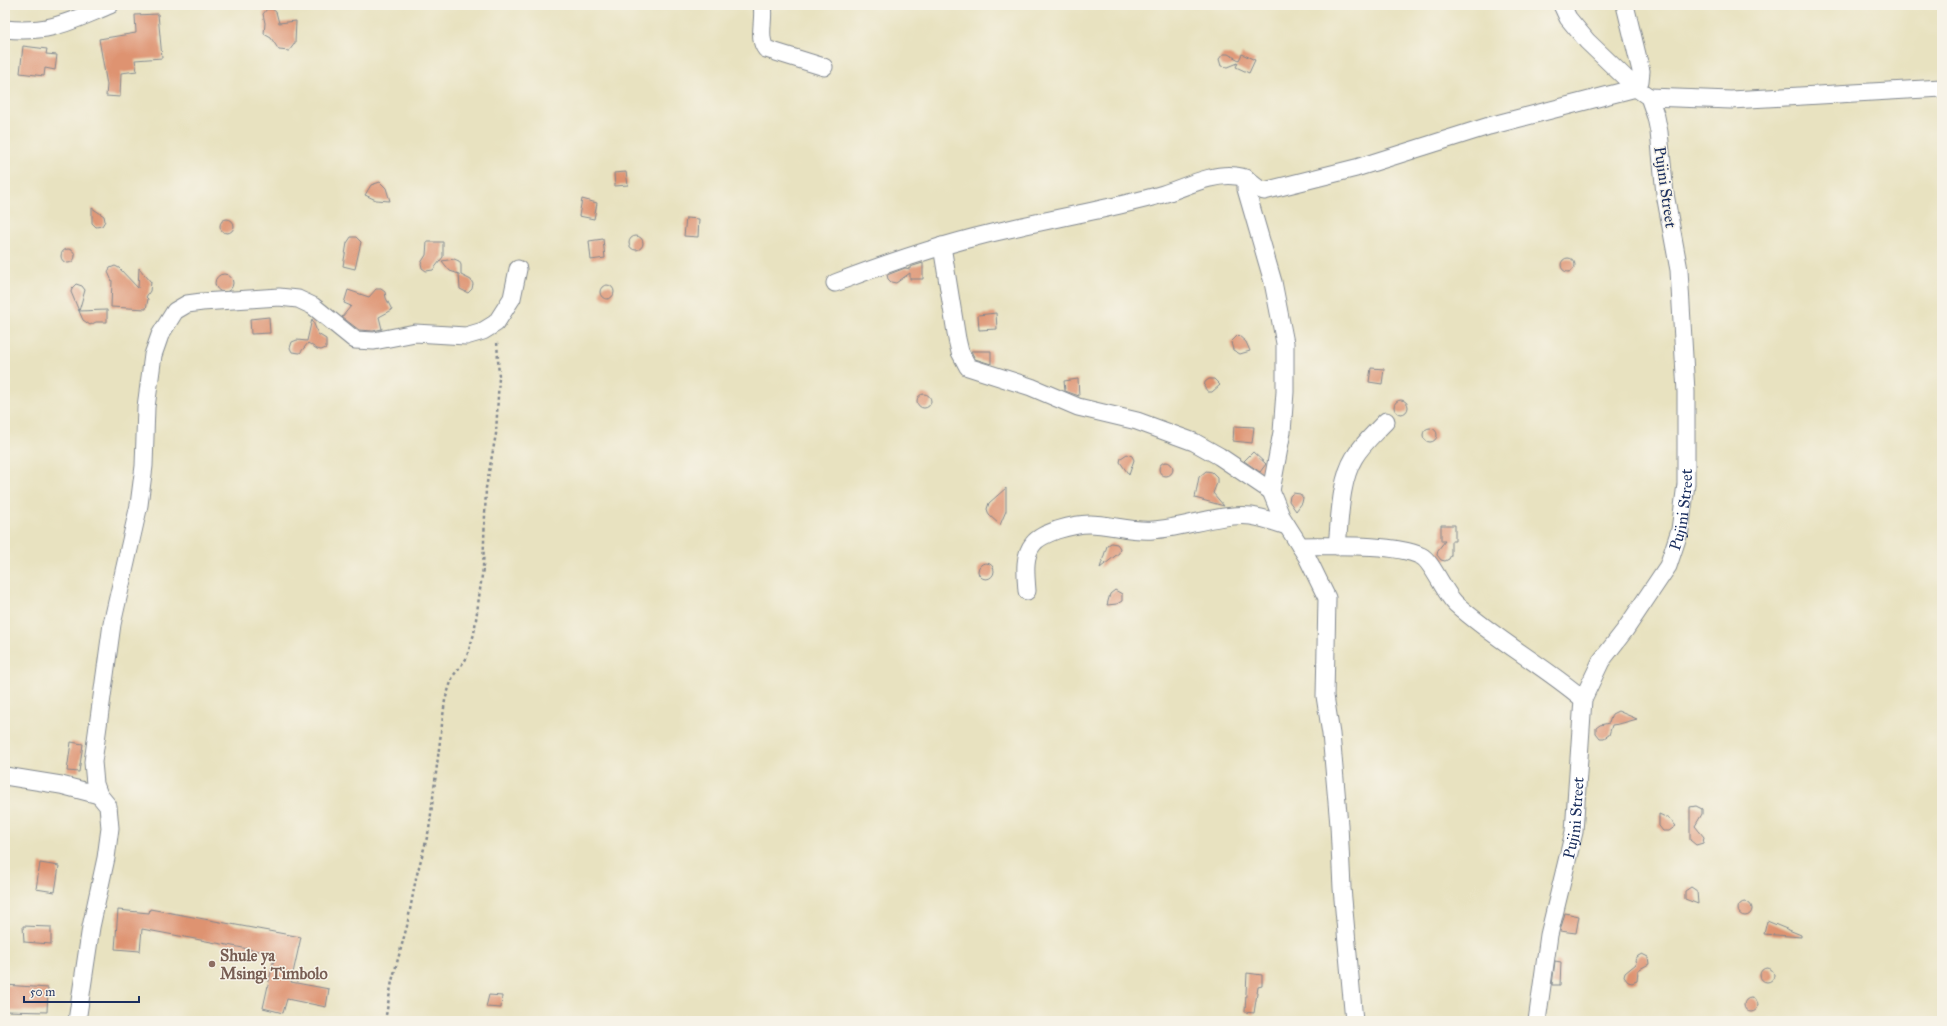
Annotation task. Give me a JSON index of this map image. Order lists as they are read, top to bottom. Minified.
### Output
{"streets":{"street":["Pujini Street"]},"places":["Shule ya Msingi Timbolo"],"scale_bar":"50 m"}
